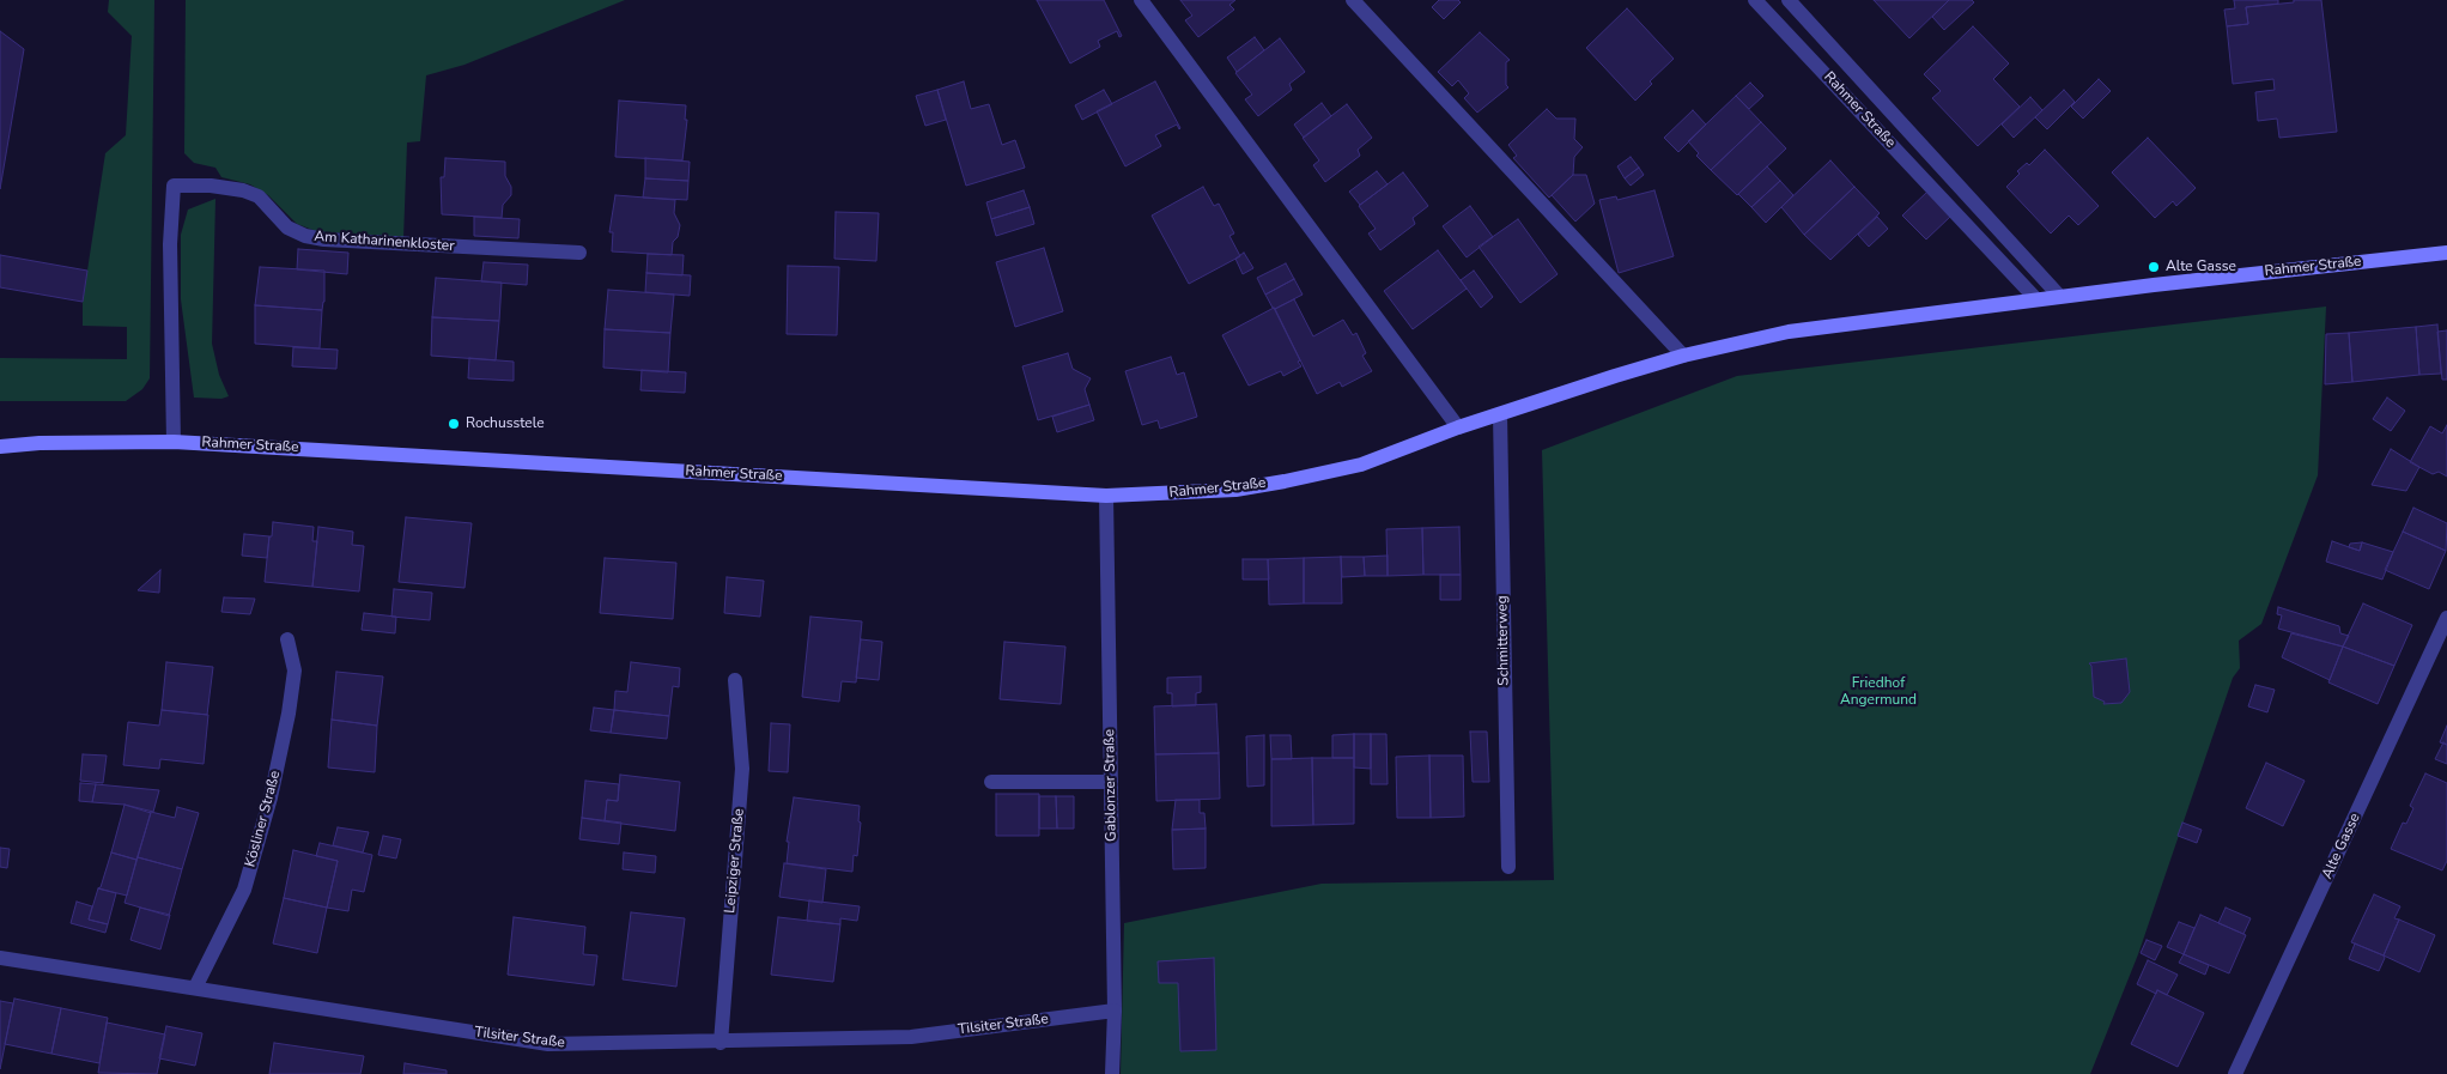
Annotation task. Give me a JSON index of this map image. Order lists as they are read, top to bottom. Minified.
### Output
{"streets":{"main road":["Rahmer Straße"],"street":["Am Katharinenkloster","Schmitterweg","Gablonzer Straße","Kösliner Straße","Alte Gasse","Leipziger Straße","Tilsiter Straße"]},"crossings":[["Rahmer Straße","Am Katharinenkloster"],["Rahmer Straße","Schmitterweg"],["Rahmer Straße","Gablonzer Straße"],["Gablonzer Straße","Tilsiter Straße"],["Kösliner Straße","Tilsiter Straße"],["Leipziger Straße","Tilsiter Straße"]],"parks":["Friedhof Angermund"],"places":["Alte Gasse","Rochusstele"]}
